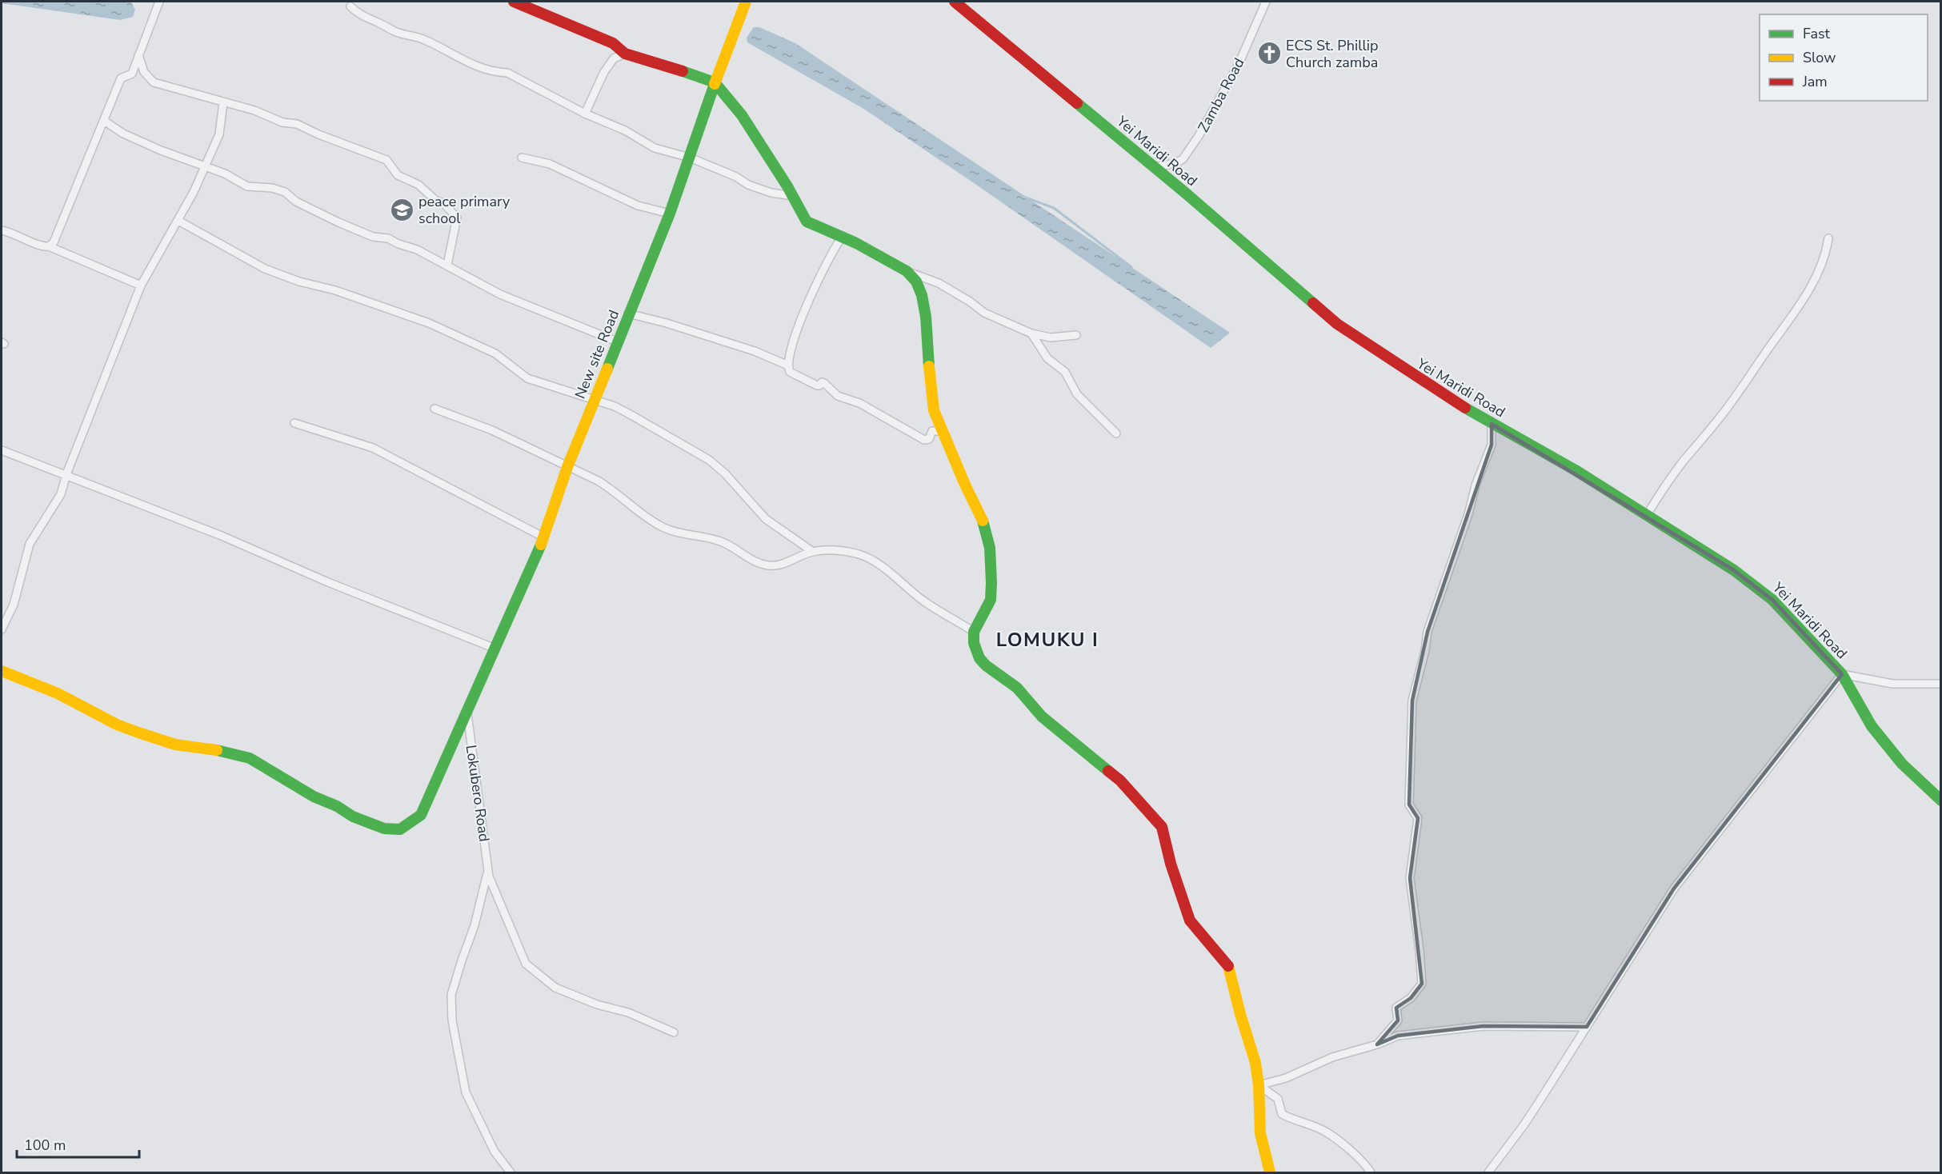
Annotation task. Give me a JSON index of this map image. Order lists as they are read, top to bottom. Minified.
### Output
{"streets":{"street":["Zamba Road","Yei Maridi Road","New site Road","Lokubero Road"]},"crossings":[["Zamba Road","Yei Maridi Road"],["New site Road","Lokubero Road"]],"districts":["LOMUKU I"],"places":{"church":["ECS St. Phillip Church zamba"],"school or university":["peace primary school"]},"legend":["Fast","Slow","Jam"],"scale_bar":"100 m"}
